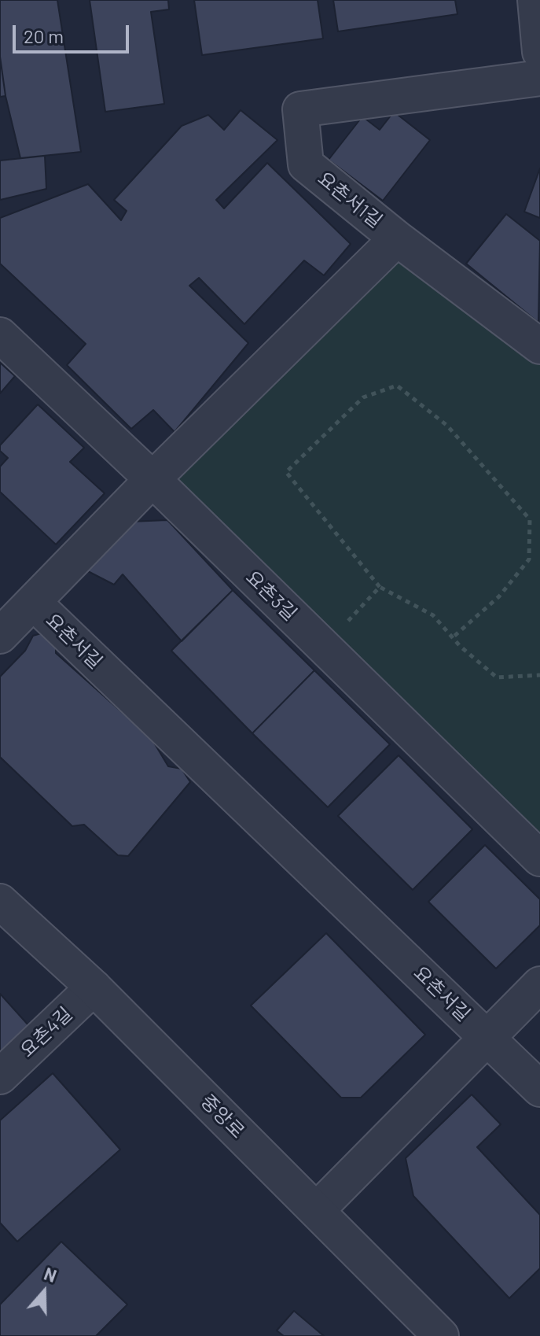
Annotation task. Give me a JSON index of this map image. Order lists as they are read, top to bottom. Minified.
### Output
{"streets":{"street":["요촌서1길","요촌3길","요촌서길","요촌4길","중앙로"]},"crossings":[["요촌서1길","요촌서길"],["요촌3길","요촌서길"],["요촌서길","중앙로"],["요촌4길","중앙로"]],"scale_bar":"20 m","north":"top"}
